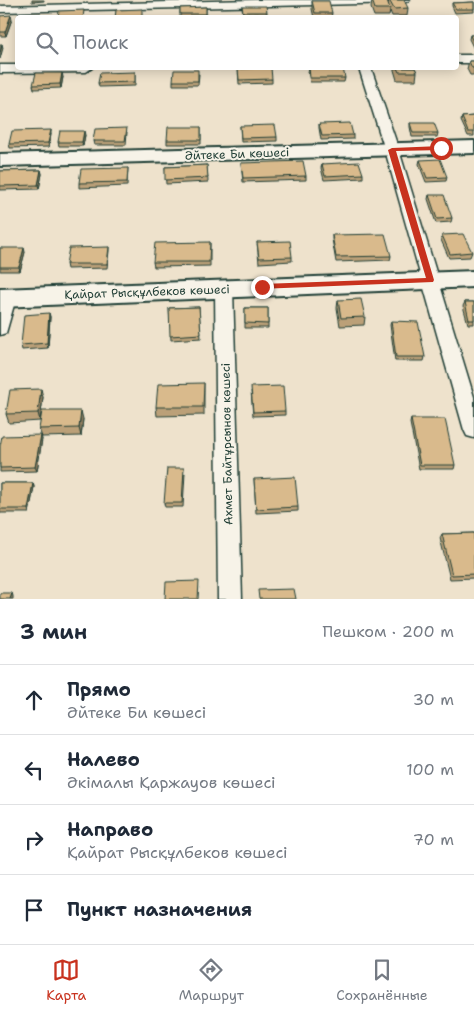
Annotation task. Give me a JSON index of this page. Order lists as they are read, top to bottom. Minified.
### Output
{"streets":{"main road":["Әйтеке Би көшесі","Қайрат Рысқұлбеков көшесі"],"street":["Ахмет Байтұрсынов көшесі"]},"crossings":[["Қайрат Рысқұлбеков көшесі","Ахмет Байтұрсынов көшесі"]],"page":{"search":"Поиск","heading":["3 мин","Пешком · 200 m"],"list":[["Прямо","Әйтеке Би көшесі","30 m"],["Налево","Әкімалы Қаржауов көшесі","100 m"],["Направо","Қайрат Рысқұлбеков көшесі","70 m"],"Пункт назначения"],"nav":["Карта","Маршрут","Сохранённые"]}}
